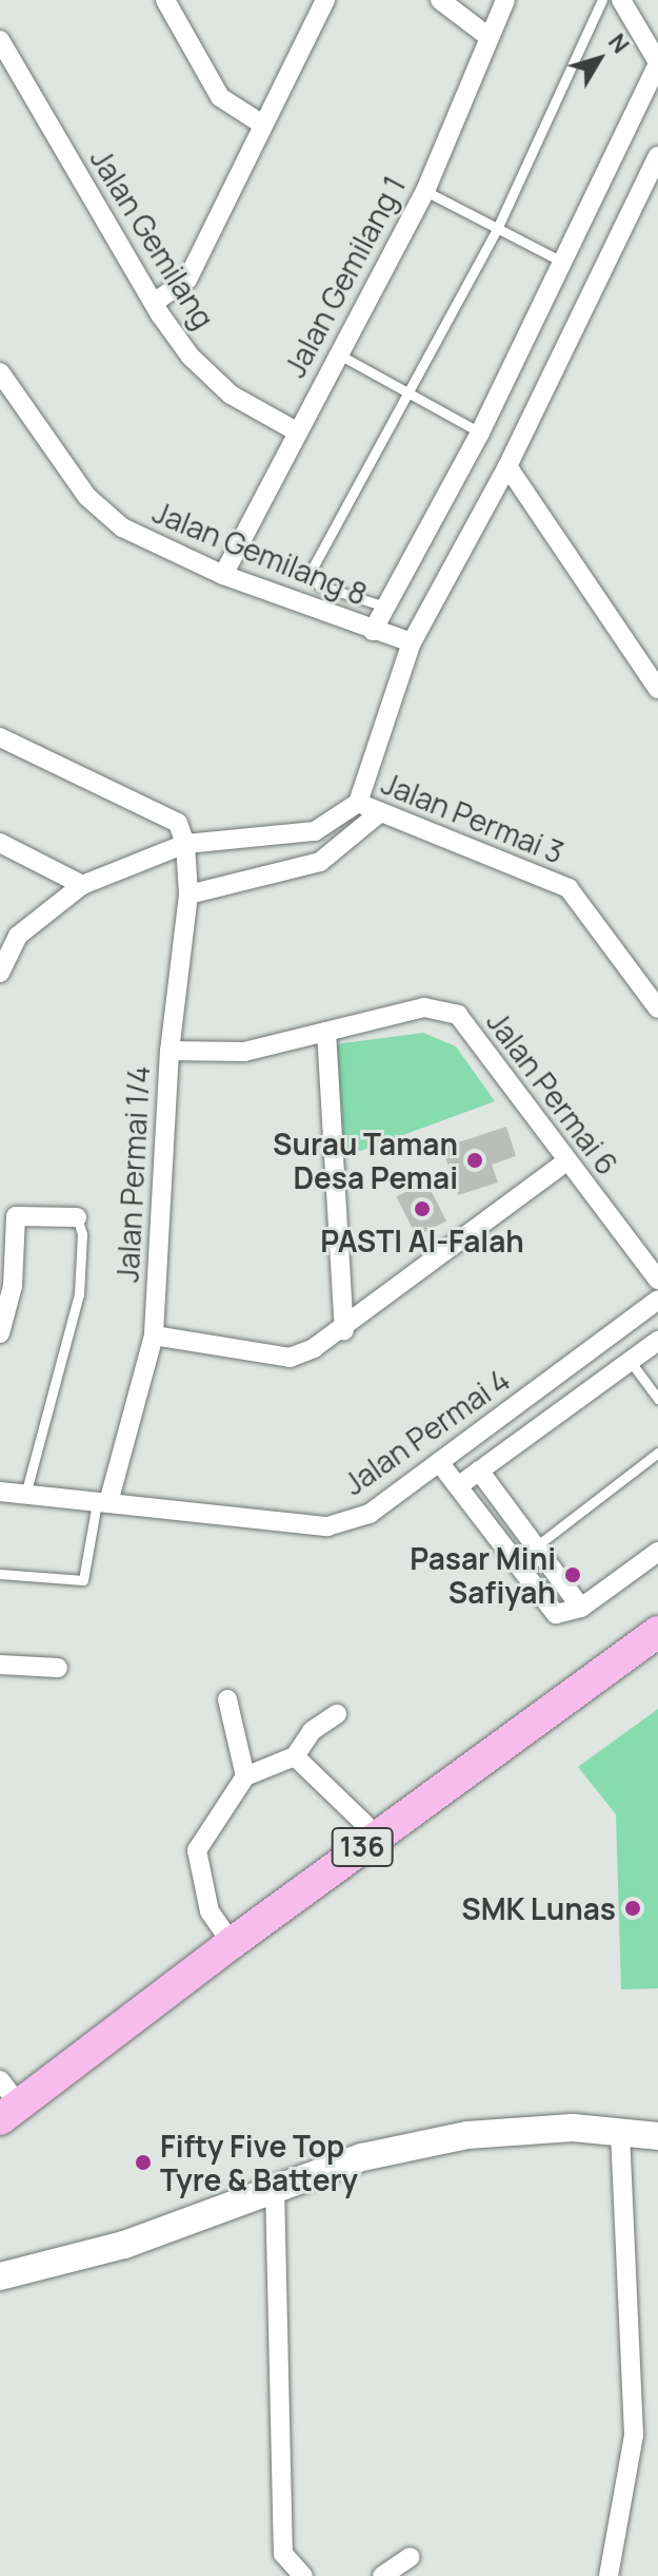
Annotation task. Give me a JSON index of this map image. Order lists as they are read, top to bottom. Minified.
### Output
{"streets":{"main road":["136"],"street":["Jalan Gemilang","Jalan Gemilang 1","Jalan Gemilang 8","Jalan Permai 3","Jalan Permai 6","Jalan Permai 1/4","Jalan Permai 4"]},"crossings":[["Jalan Gemilang","Jalan Gemilang 1"],["Jalan Gemilang 1","Jalan Gemilang 8"],["Jalan Permai 6","Jalan Permai 1/4"],["Jalan Permai 1/4","Jalan Permai 4"]],"places":["Surau Taman Desa Pemai","PASTI Al-Falah","Pasar Mini Safiyah","SMK Lunas","Fifty Five Top Tyre & Battery"],"north":"top right"}
